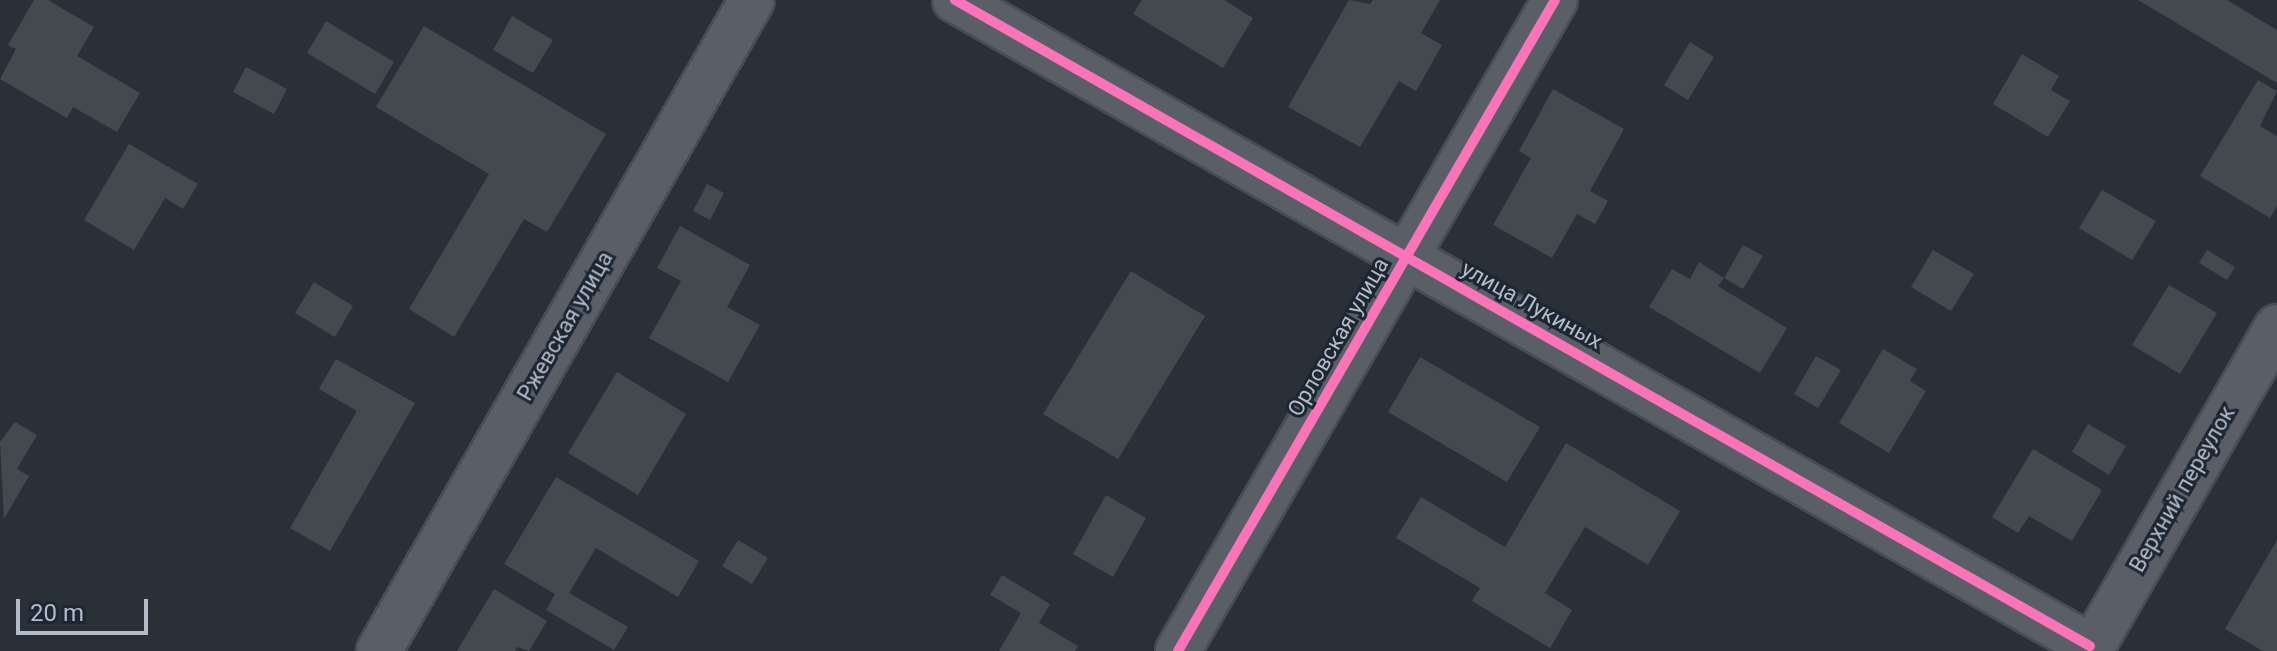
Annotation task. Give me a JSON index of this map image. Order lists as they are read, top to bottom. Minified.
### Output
{"streets":{"street":["улица Лукиных","Ржевская улица","Орловская улица","Верхний переулок"]},"crossings":[["улица Лукиных","Орловская улица"],["улица Лукиных","Верхний переулок"]],"scale_bar":"20 m"}
